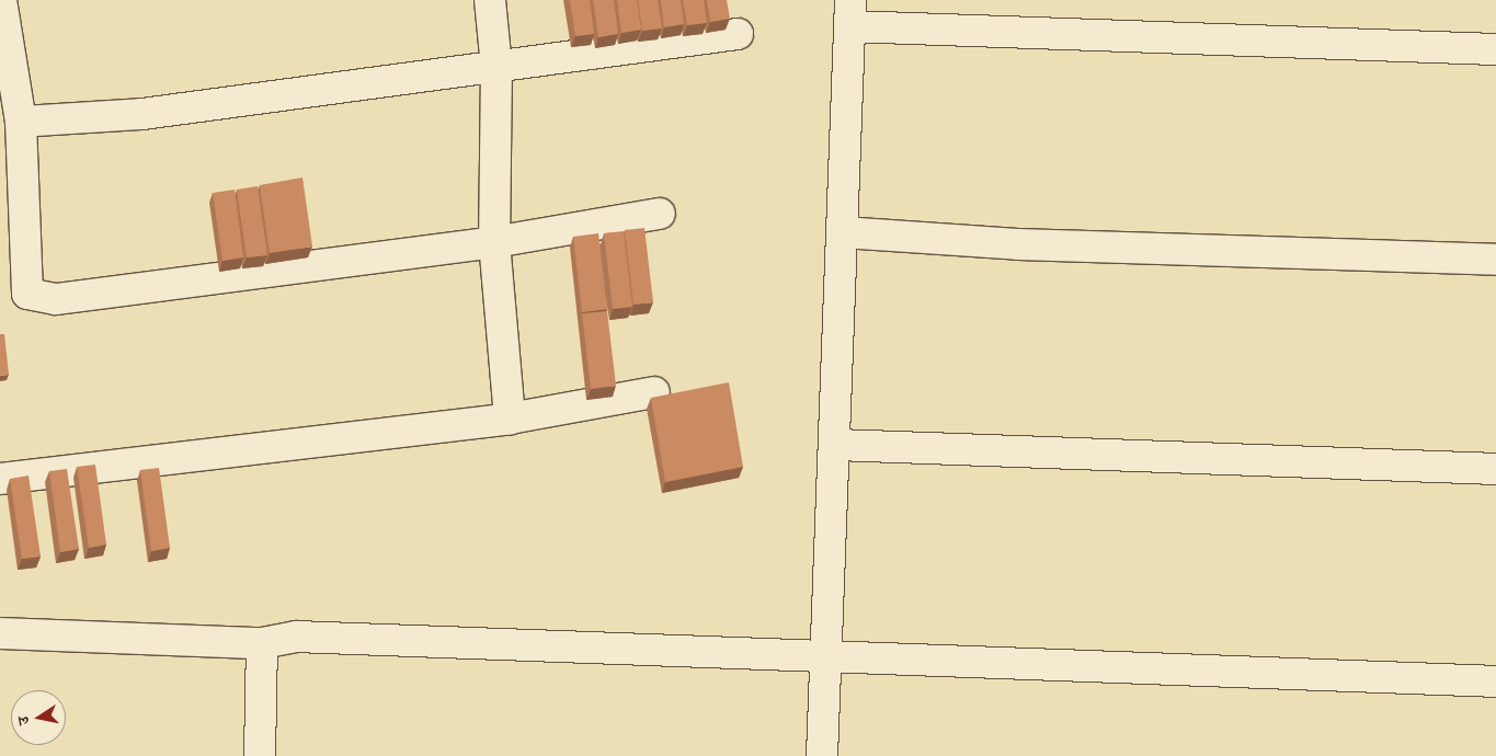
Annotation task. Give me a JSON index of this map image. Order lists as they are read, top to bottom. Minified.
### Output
{"north":"left"}
